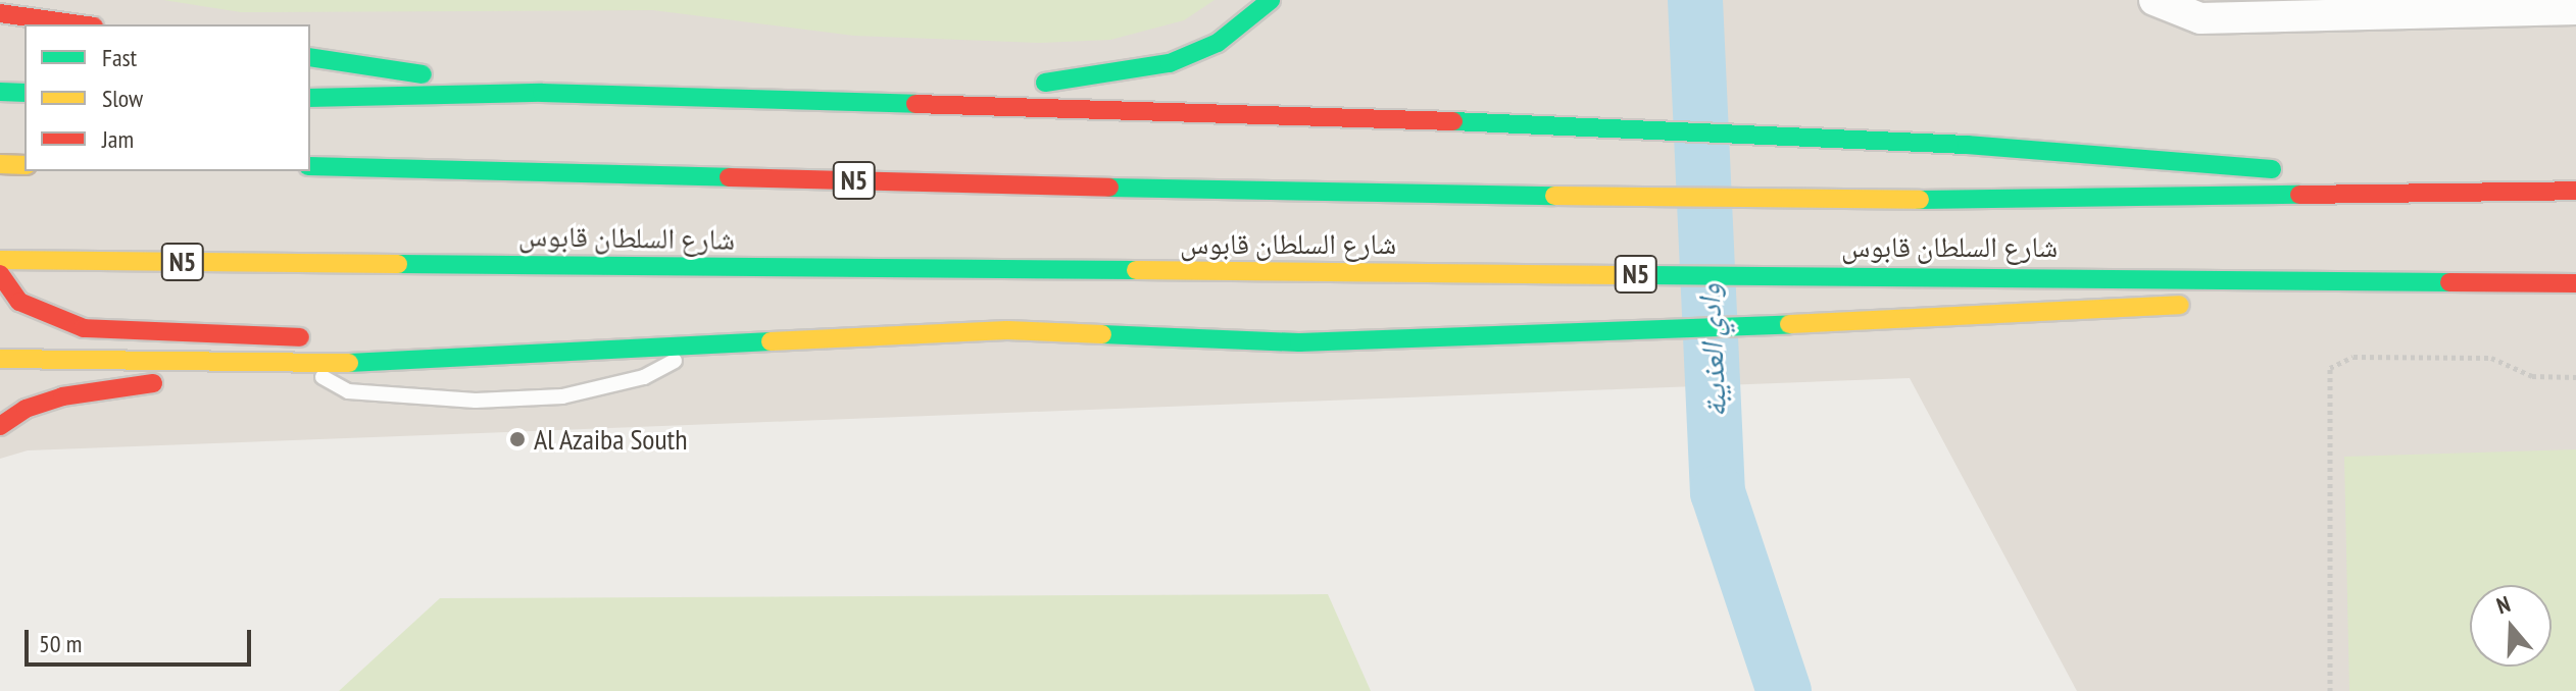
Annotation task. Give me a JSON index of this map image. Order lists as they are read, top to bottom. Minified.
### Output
{"streets":{"highway":["N5","شارع السلطان قابوس"]},"water":["وادي العذيبة"],"places":["Al Azaiba South"],"legend":["Fast","Slow","Jam"],"scale_bar":"50 m","north":"top"}
